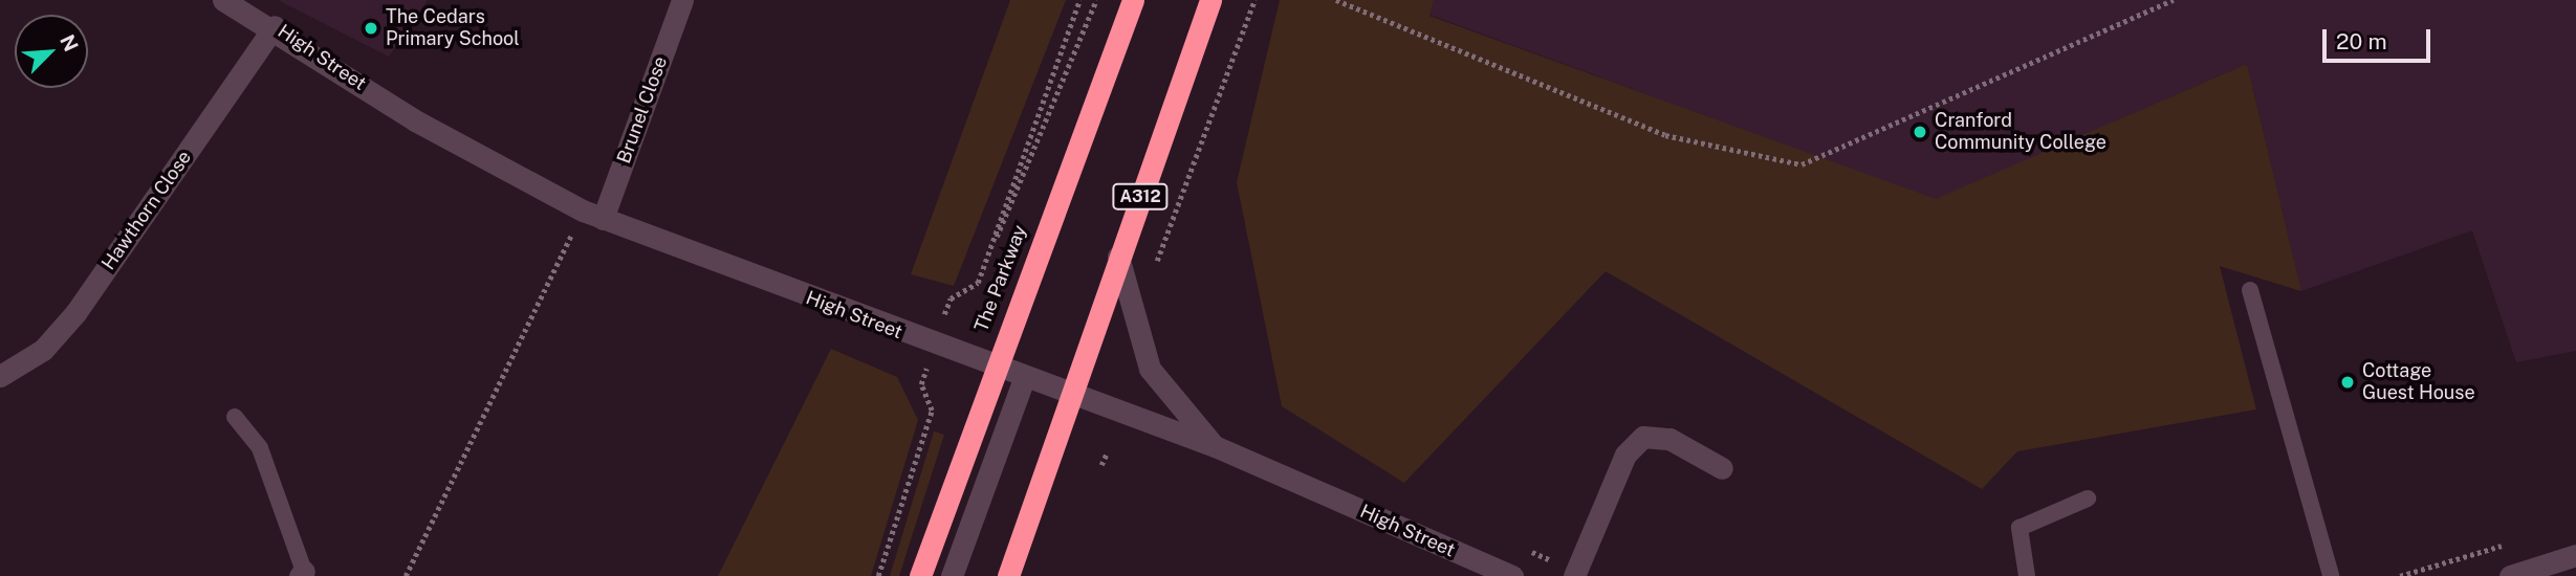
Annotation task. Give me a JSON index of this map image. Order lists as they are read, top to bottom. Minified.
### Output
{"streets":{"highway":["A312","The Parkway"],"street":["High Street","Brunel Close","Hawthorn Close"]},"crossings":[["High Street","Brunel Close"],["High Street","A312"],["High Street","Hawthorn Close"],["High Street","The Parkway"]],"places":["The Cedars Primary School","Cranford Community College","Cottage Guest House"],"scale_bar":"20 m","north":"top right"}
